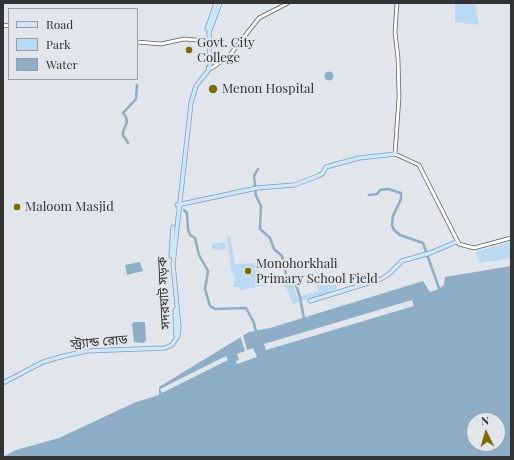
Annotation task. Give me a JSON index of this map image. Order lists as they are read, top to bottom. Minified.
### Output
{"streets":{"main road":["সদরঘাট সড়ক","স্ট্র্যান্ড রোড"]},"crossings":[["সদরঘাট সড়ক","স্ট্র্যান্ড রোড"]],"places":["Govt. City College","Menon Hospital","Maloom Masjid","Monohorkhali Primary School Field"],"legend":["Road","Park","Water"],"north":"top"}
